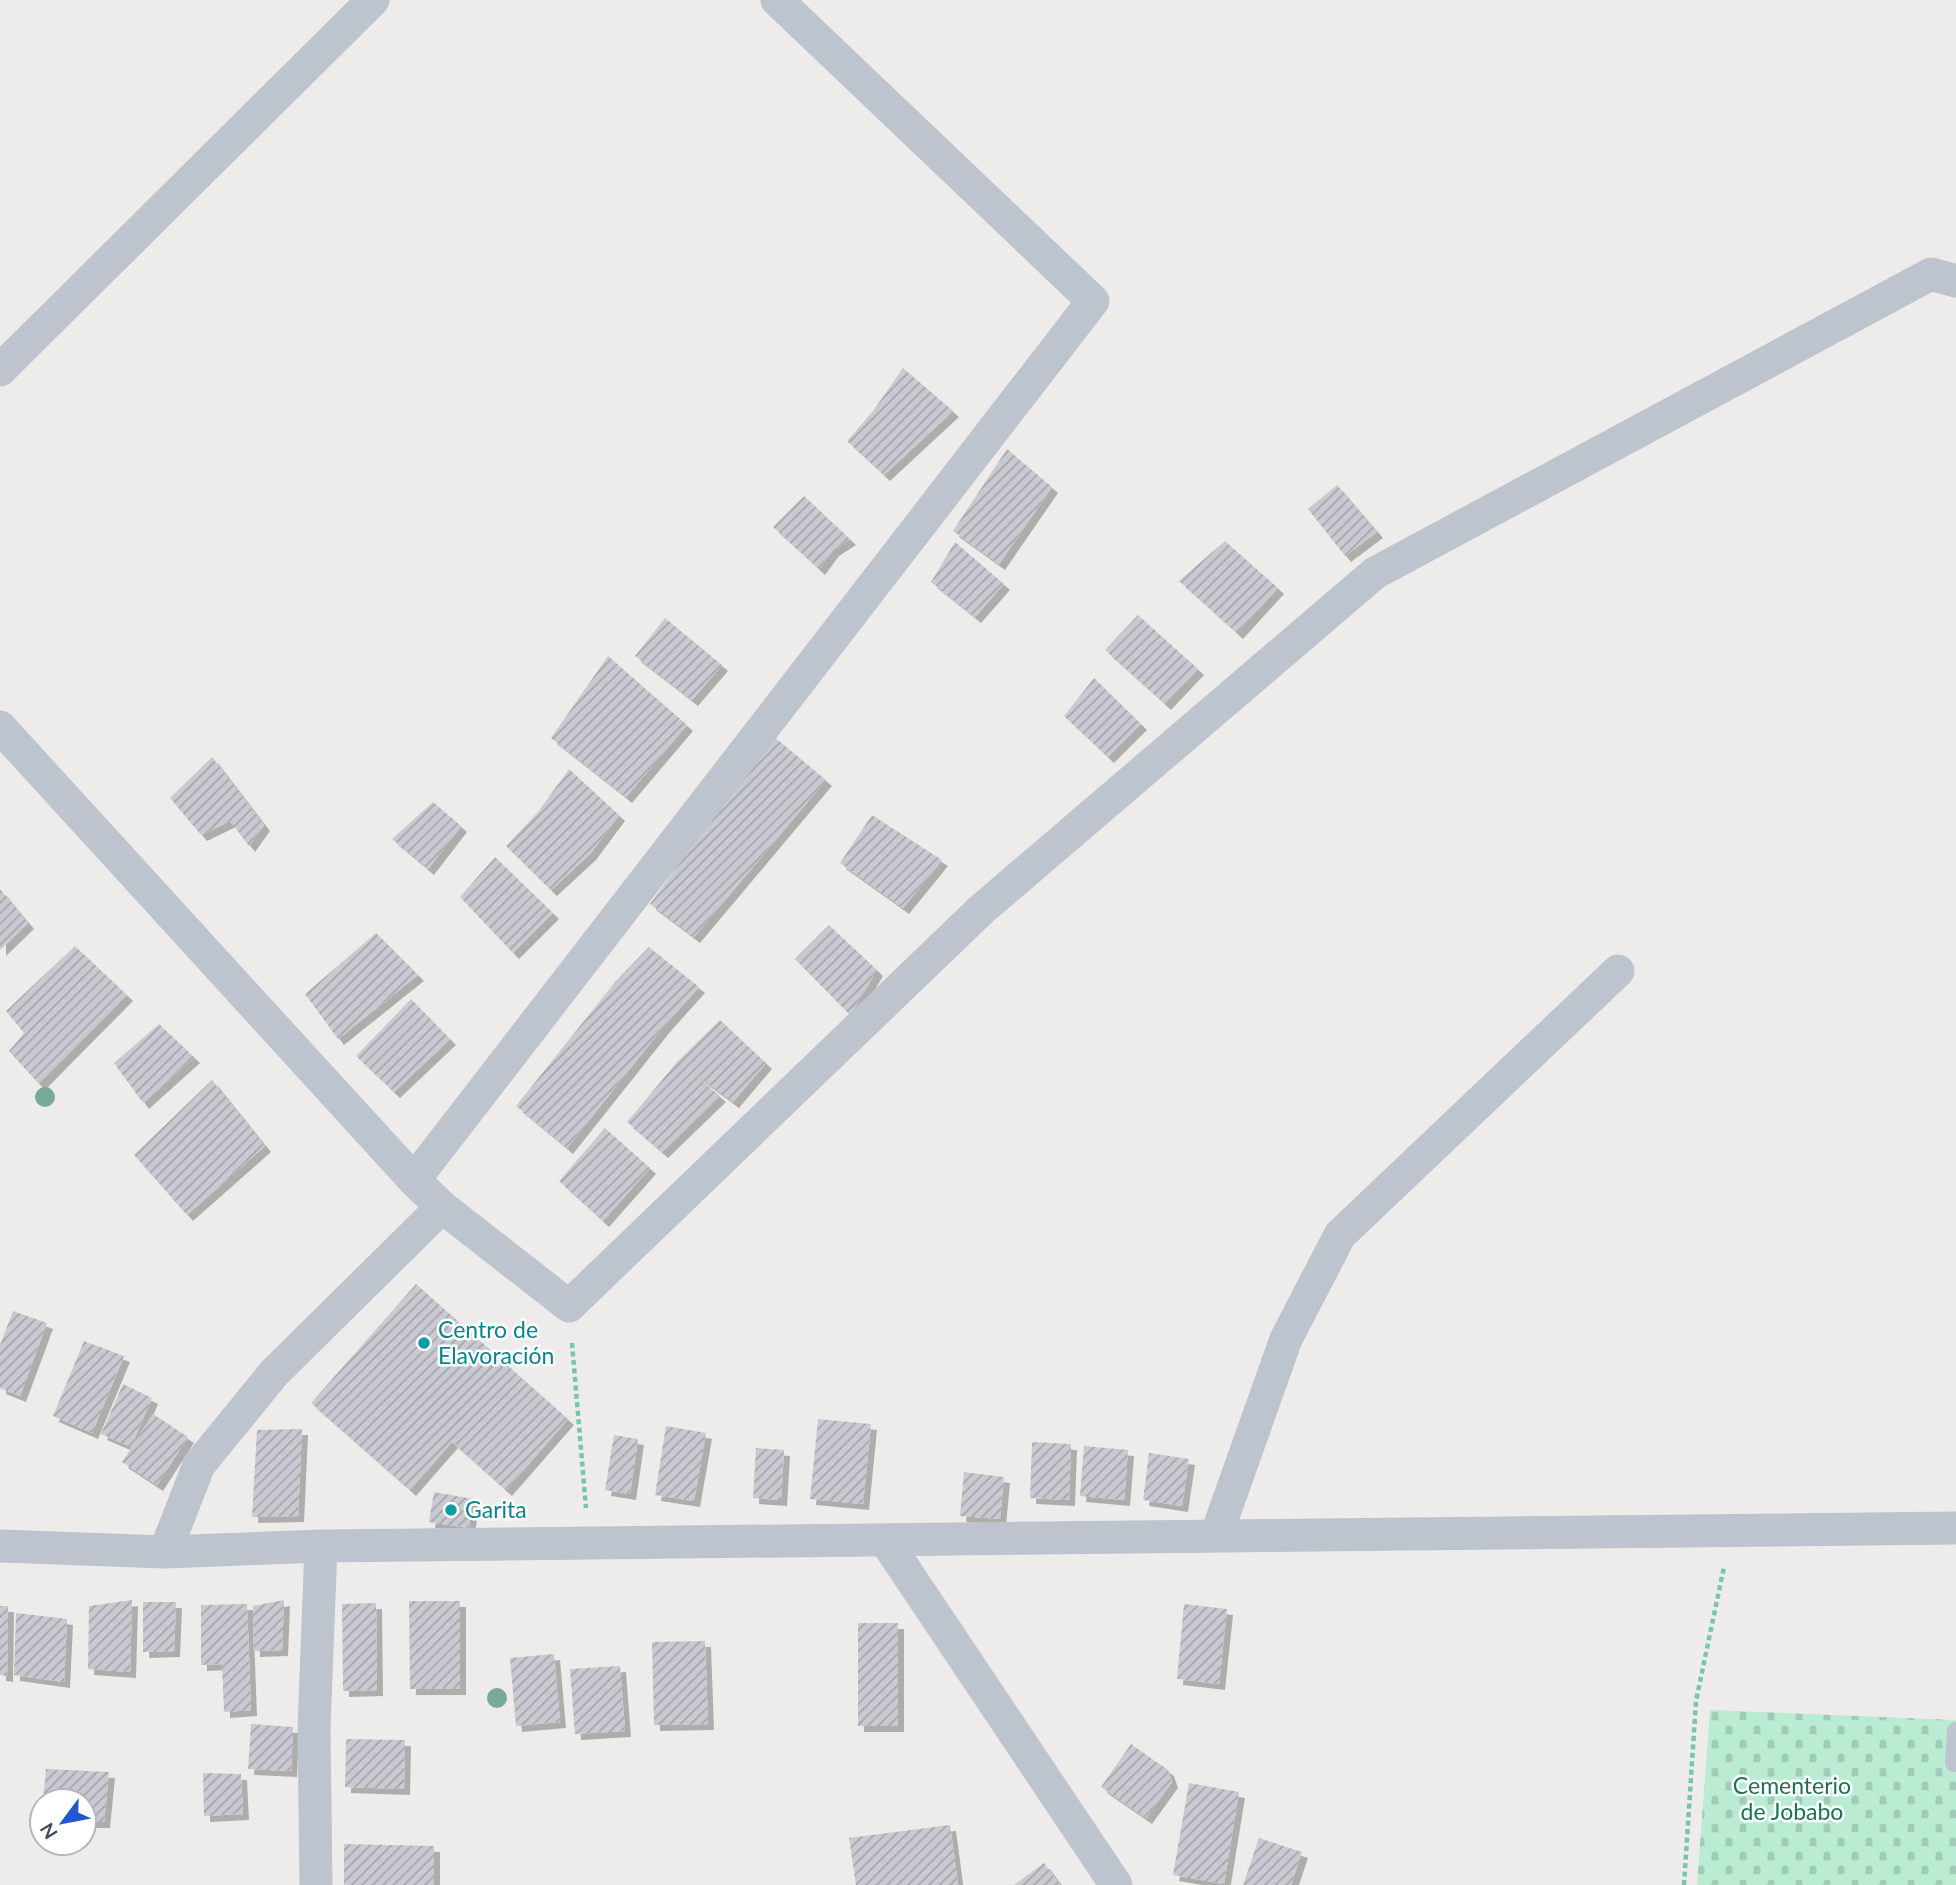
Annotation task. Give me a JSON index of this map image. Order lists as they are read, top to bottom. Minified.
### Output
{"parks":["Cementerio de Jobabo"],"places":["Centro de Elavoración","Garita"],"north":"bottom left"}
